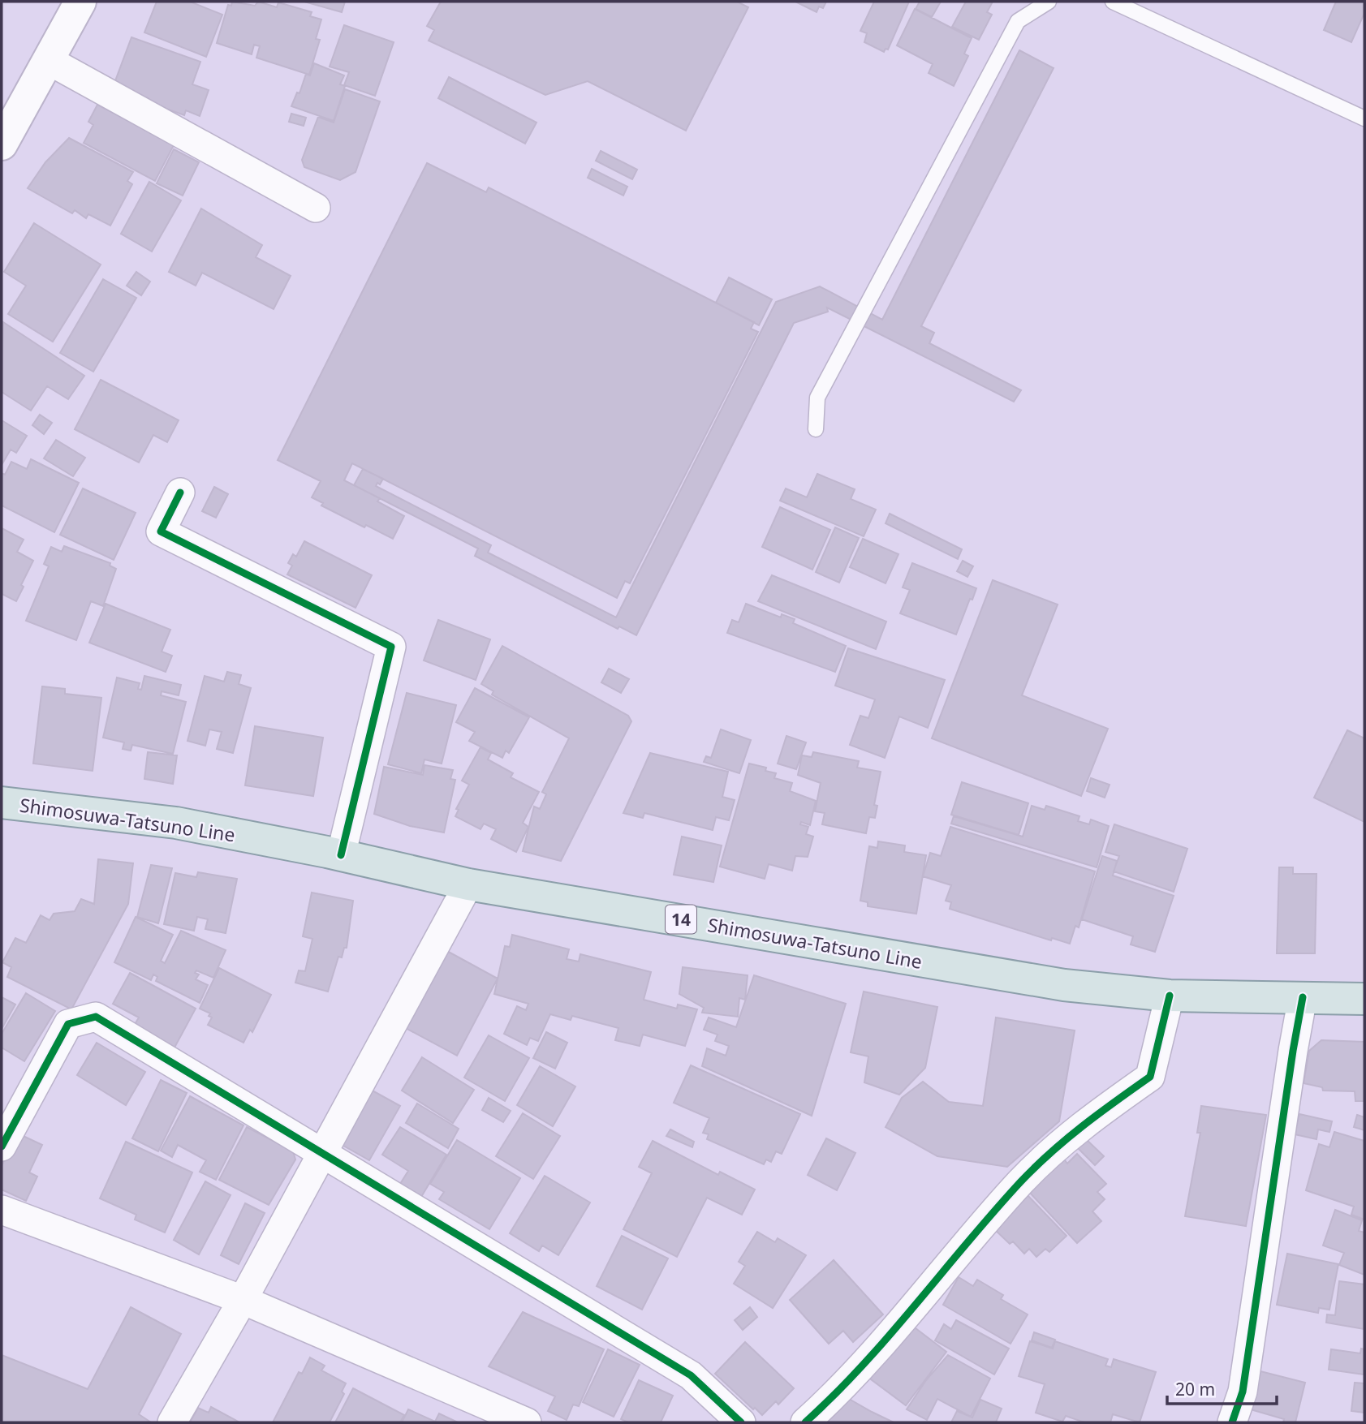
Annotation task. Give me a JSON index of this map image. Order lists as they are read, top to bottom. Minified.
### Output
{"streets":{"main road":["Shimosuwa-Tatsuno Line","14"]},"scale_bar":"20 m"}
